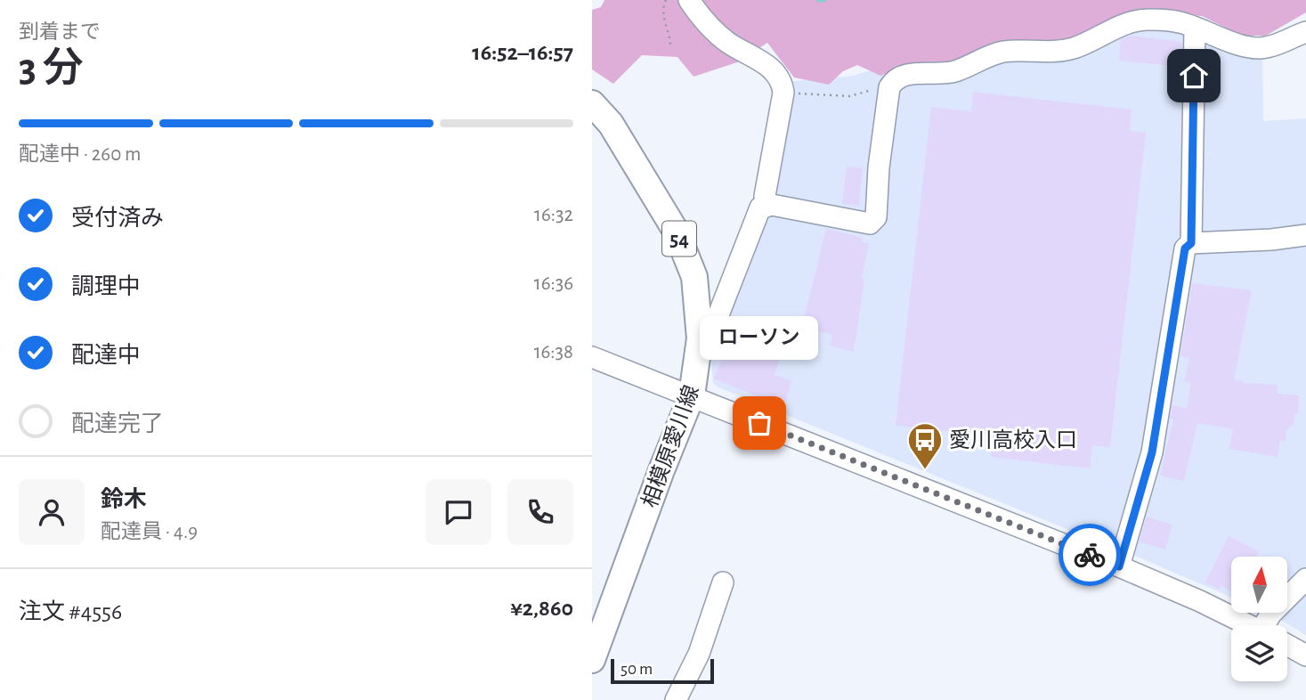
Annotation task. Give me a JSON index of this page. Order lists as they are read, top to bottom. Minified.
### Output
{"streets":{"main road":["54","相模原愛川線"]},"places":{"other":["ローソン"],"bus stop":["愛川高校入口"]},"scale_bar":"50 m","north":"top","page":{"heading":["3 分","到着まで","16:52–16:57"],"panel":["鈴木","配達員 · 4.9","注文 #4556","¥2,860"],"bar":"配達中 · 260 m","list":[["受付済み","16:32"],["調理中","16:36"],["配達中","16:38"],"配達完了"],"bubble":"ローソン","scale":"50 m"}}
